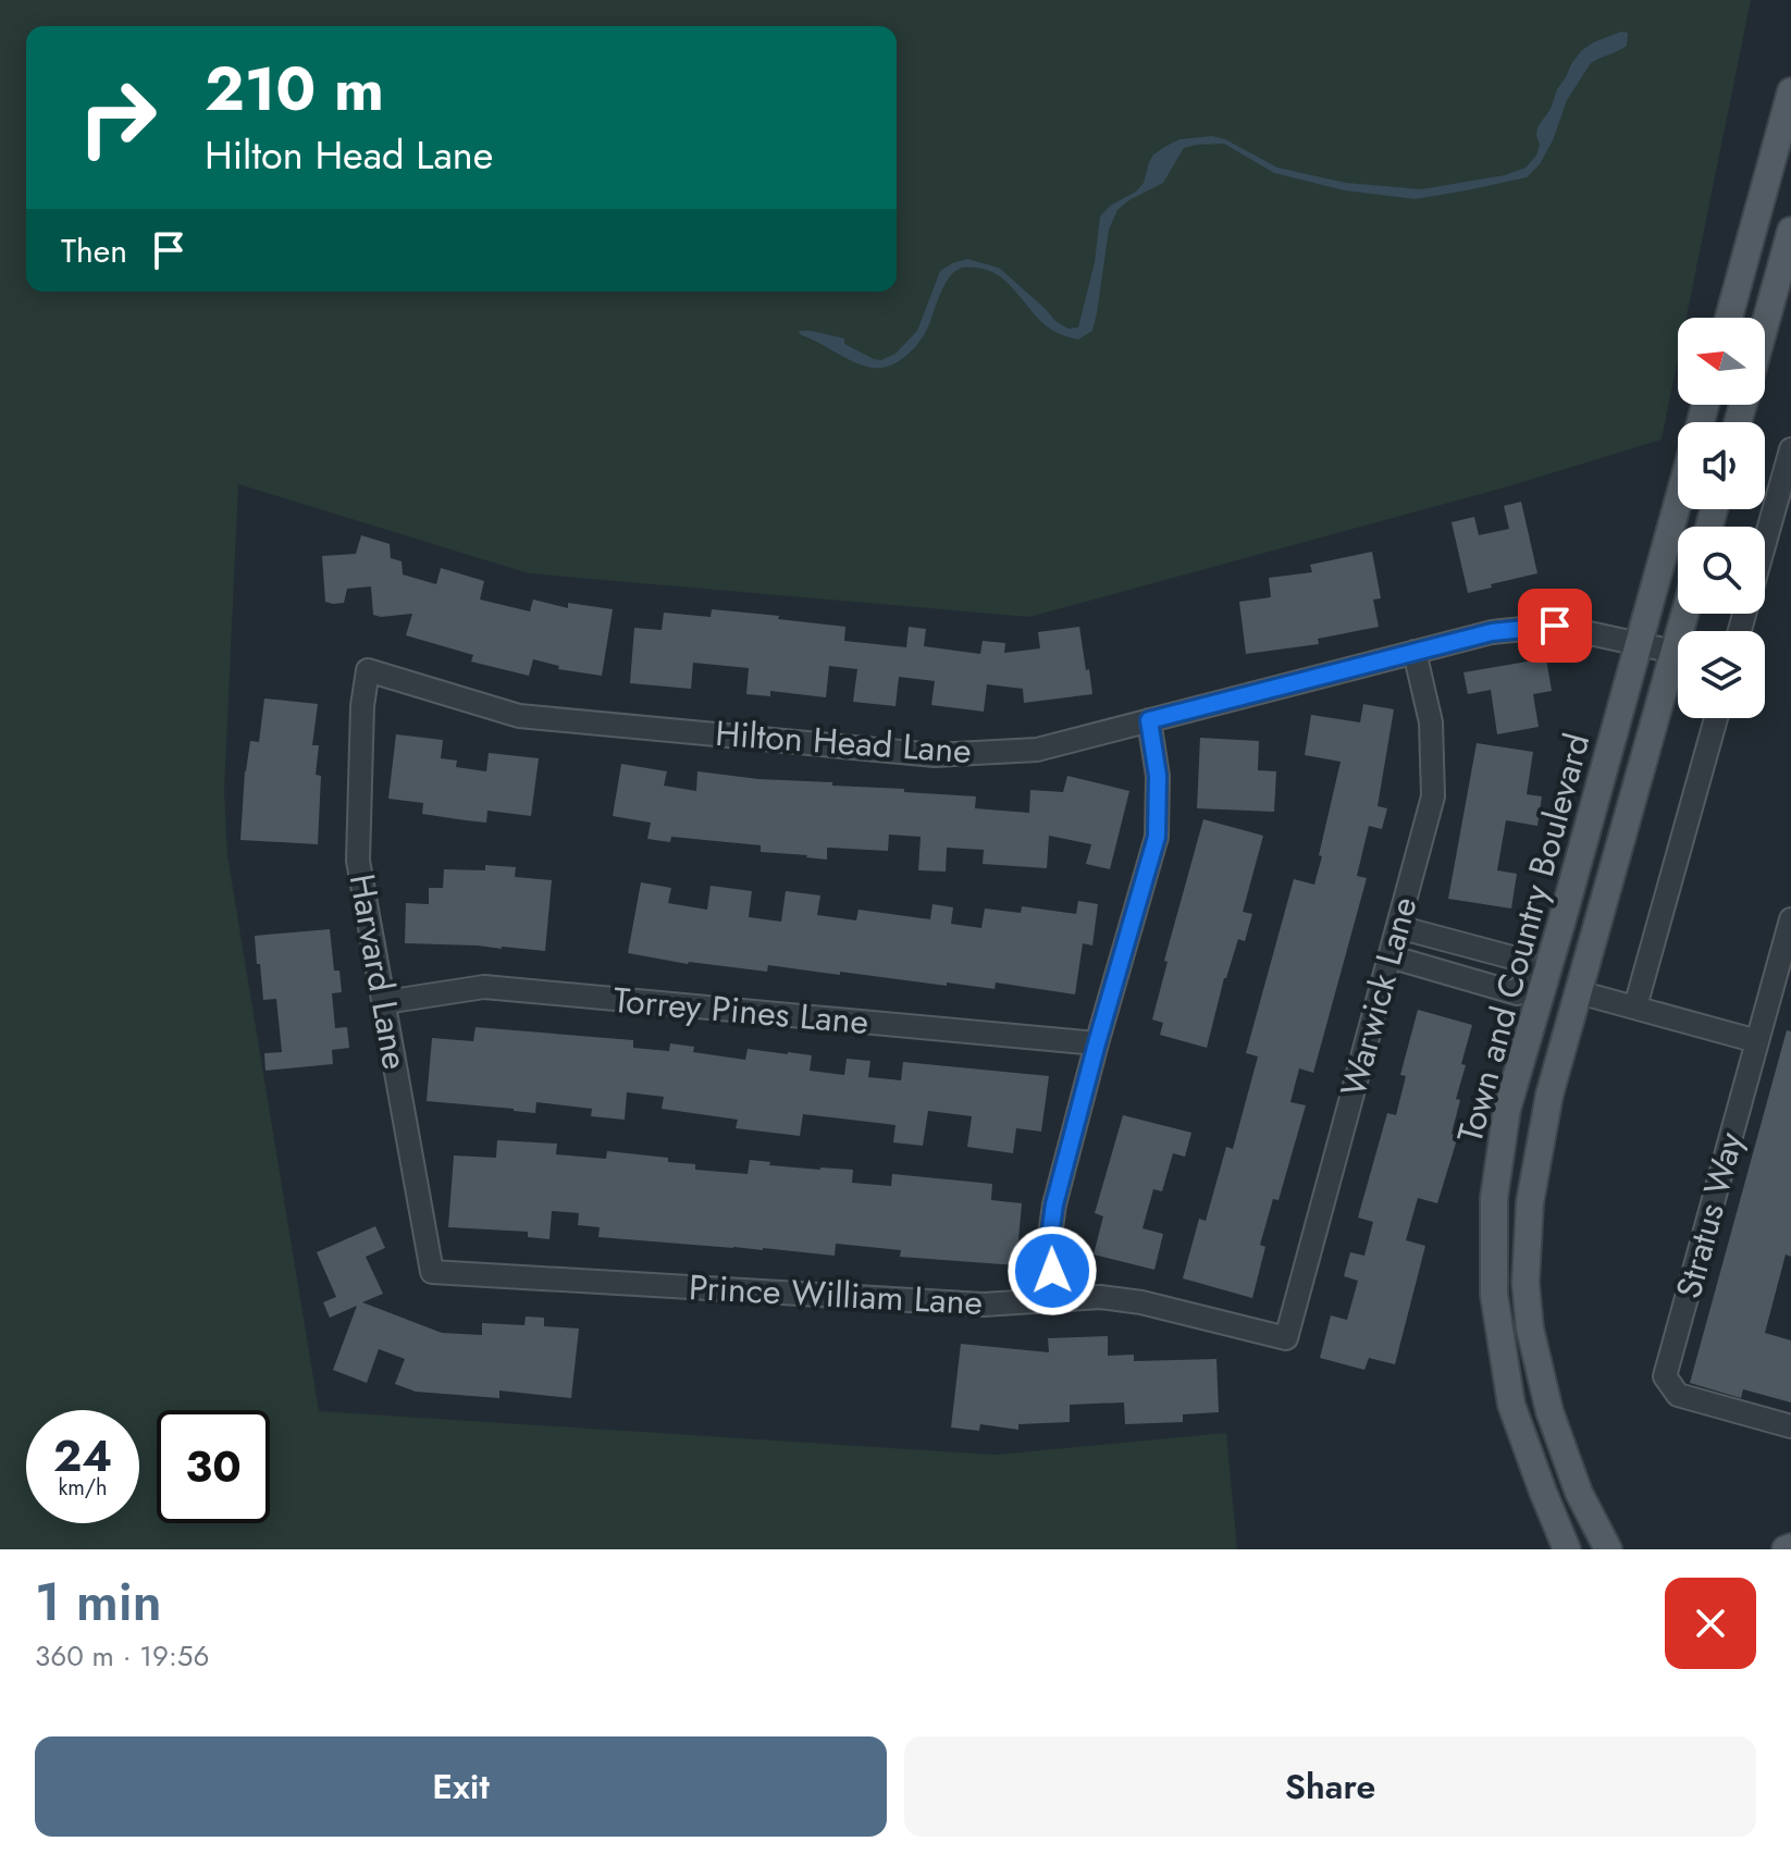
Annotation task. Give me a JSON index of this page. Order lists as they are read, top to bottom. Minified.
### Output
{"streets":{"main road":["Town and Country Boulevard"],"street":["Hilton Head Lane","Harvard Lane","Warwick Lane","Torrey Pines Lane","Stratus Way","Prince William Lane"]},"crossings":[["Hilton Head Lane","Town and Country Boulevard"],["Hilton Head Lane","Harvard Lane"],["Hilton Head Lane","Warwick Lane"],["Harvard Lane","Torrey Pines Lane"],["Harvard Lane","Prince William Lane"],["Warwick Lane","Prince William Lane"]],"north":"left","page":{"turn":["210 m","Hilton Head Lane"],"then":"Then","speed":"24 km/h","limit":"30","heading":["1 min","360 m · 19:56"],"buttons":["Exit","Share"]}}
